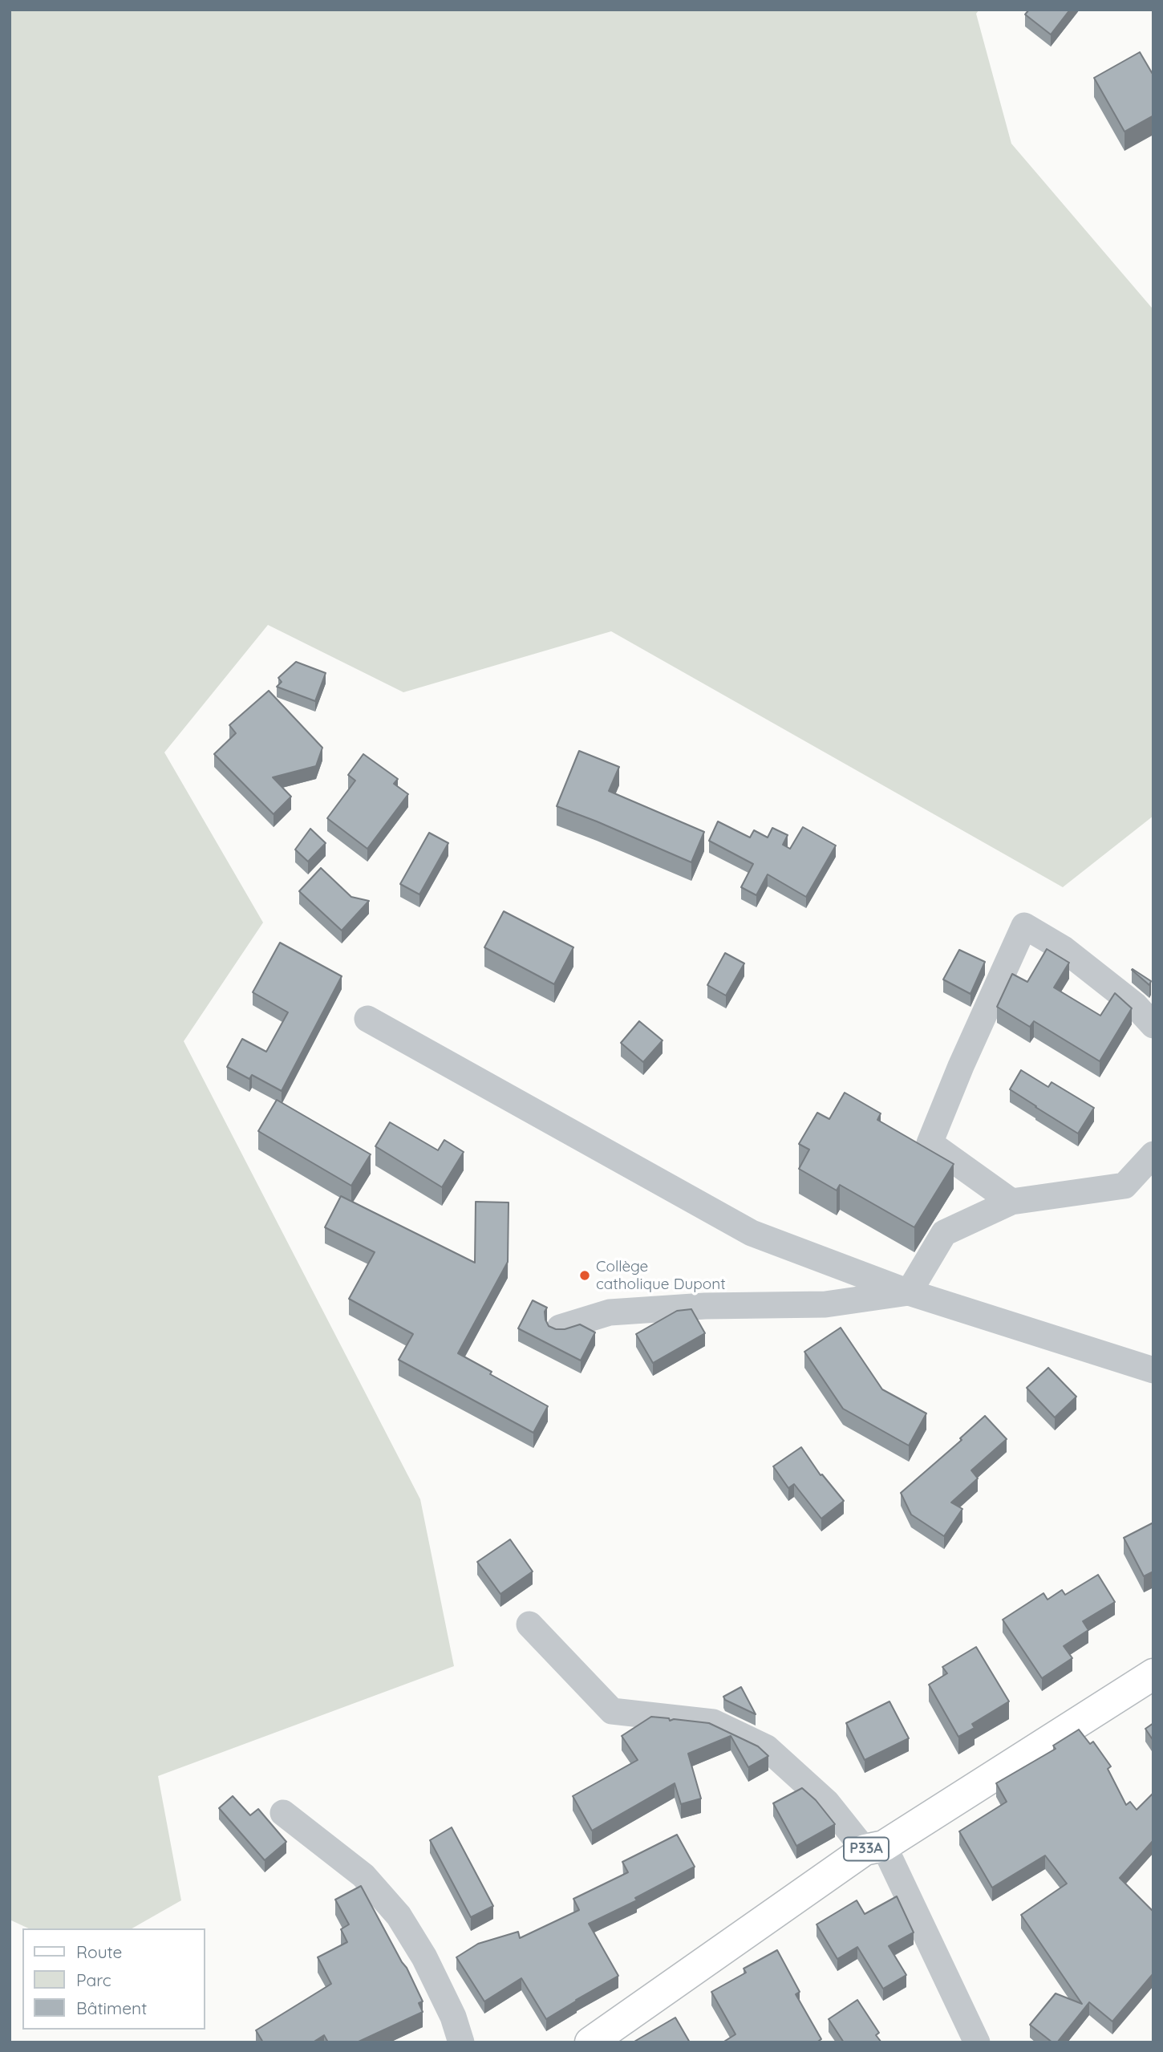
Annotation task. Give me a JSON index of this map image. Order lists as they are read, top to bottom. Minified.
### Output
{"streets":{"main road":["P33A"]},"places":["Collège catholique Dupont"],"legend":["Route","Parc","Bâtiment"]}
